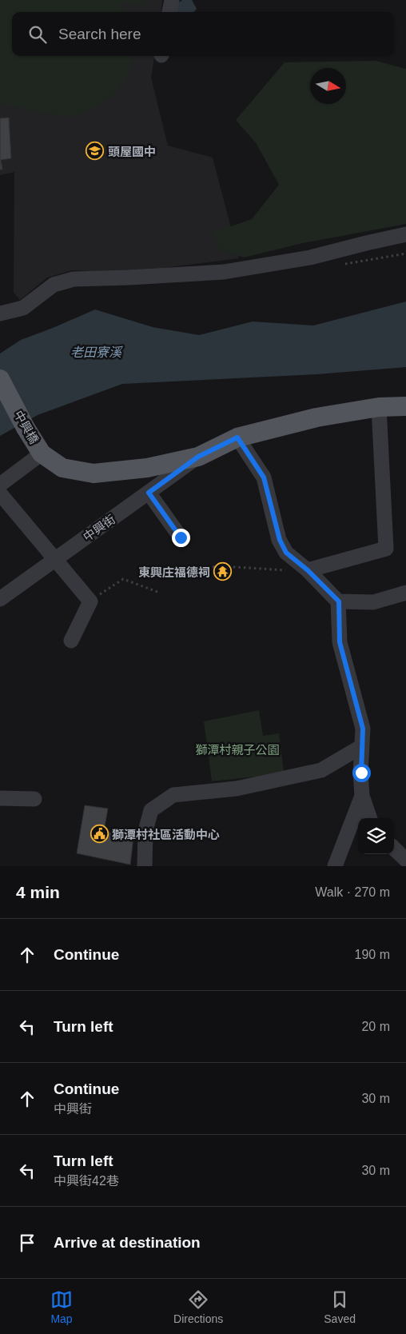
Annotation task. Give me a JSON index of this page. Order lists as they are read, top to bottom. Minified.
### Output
{"streets":{"main road":["中興橋"],"street":["中興街"]},"water":["老田寮溪"],"parks":["獅潭村親子公園"],"places":{"school or university":["頭屋國中"],"temple":["東興庄福德祠"],"public building":["獅潭村社區活動中心"]},"north":"right","page":{"search":"Search here","heading":["4 min","Walk · 270 m"],"list":[["Continue","190 m"],["Turn left","20 m"],["Continue","中興街","30 m"],["Turn left","中興街42巷","30 m"],"Arrive at destination"],"nav":["Map","Directions","Saved"]}}
